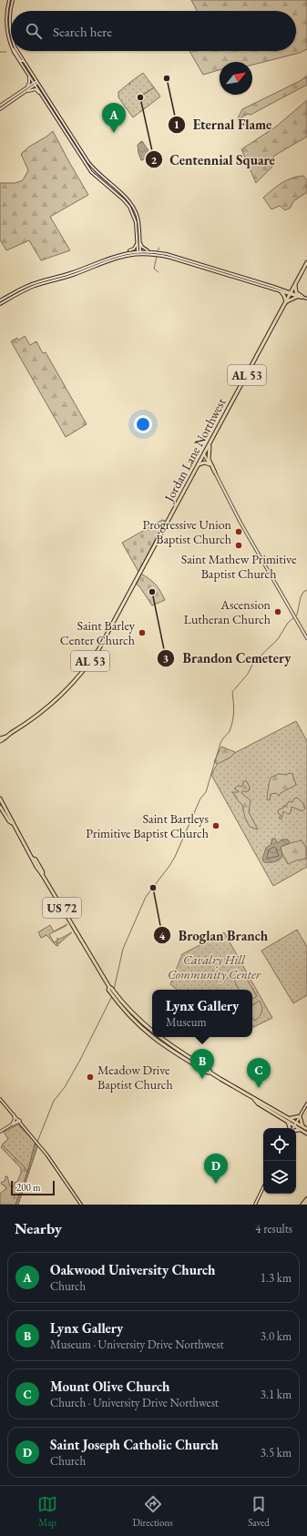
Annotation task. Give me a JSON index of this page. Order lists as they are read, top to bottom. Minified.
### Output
{"streets":{"main road":["AL 53","Jordan Lane Northwest","US 72"]},"parks":["Cavalry Hill Community Center"],"places":["Eternal Flame","Centennial Square","Progressive Union Baptist Church","Saint Mathew Primitive Baptist Church","Brandon Cemetery","Ascension Lutheran Church","Saint Barley Center Church","Saint Bartleys Primitive Baptist Church","Broglan Branch","Meadow Drive Baptist Church"],"scale_bar":"200 m","north":"top right","page":{"search":"Search here","pins":["A","B","C","D"],"popup":["Lynx Gallery","Museum"],"scale":"200 m","heading":["Nearby","4 results"],"list":[{"mark":"A","name":"Oakwood University Church","note":"Church","value":"1.3 km"},{"mark":"B","name":"Lynx Gallery","note":"Museum · University Drive Northwest","value":"3.0 km"},{"mark":"C","name":"Mount Olive Church","note":"Church · University Drive Northwest","value":"3.1 km"},{"mark":"D","name":"Saint Joseph Catholic Church","note":"Church","value":"3.5 km"}],"nav":["Map","Directions","Saved"]}}
